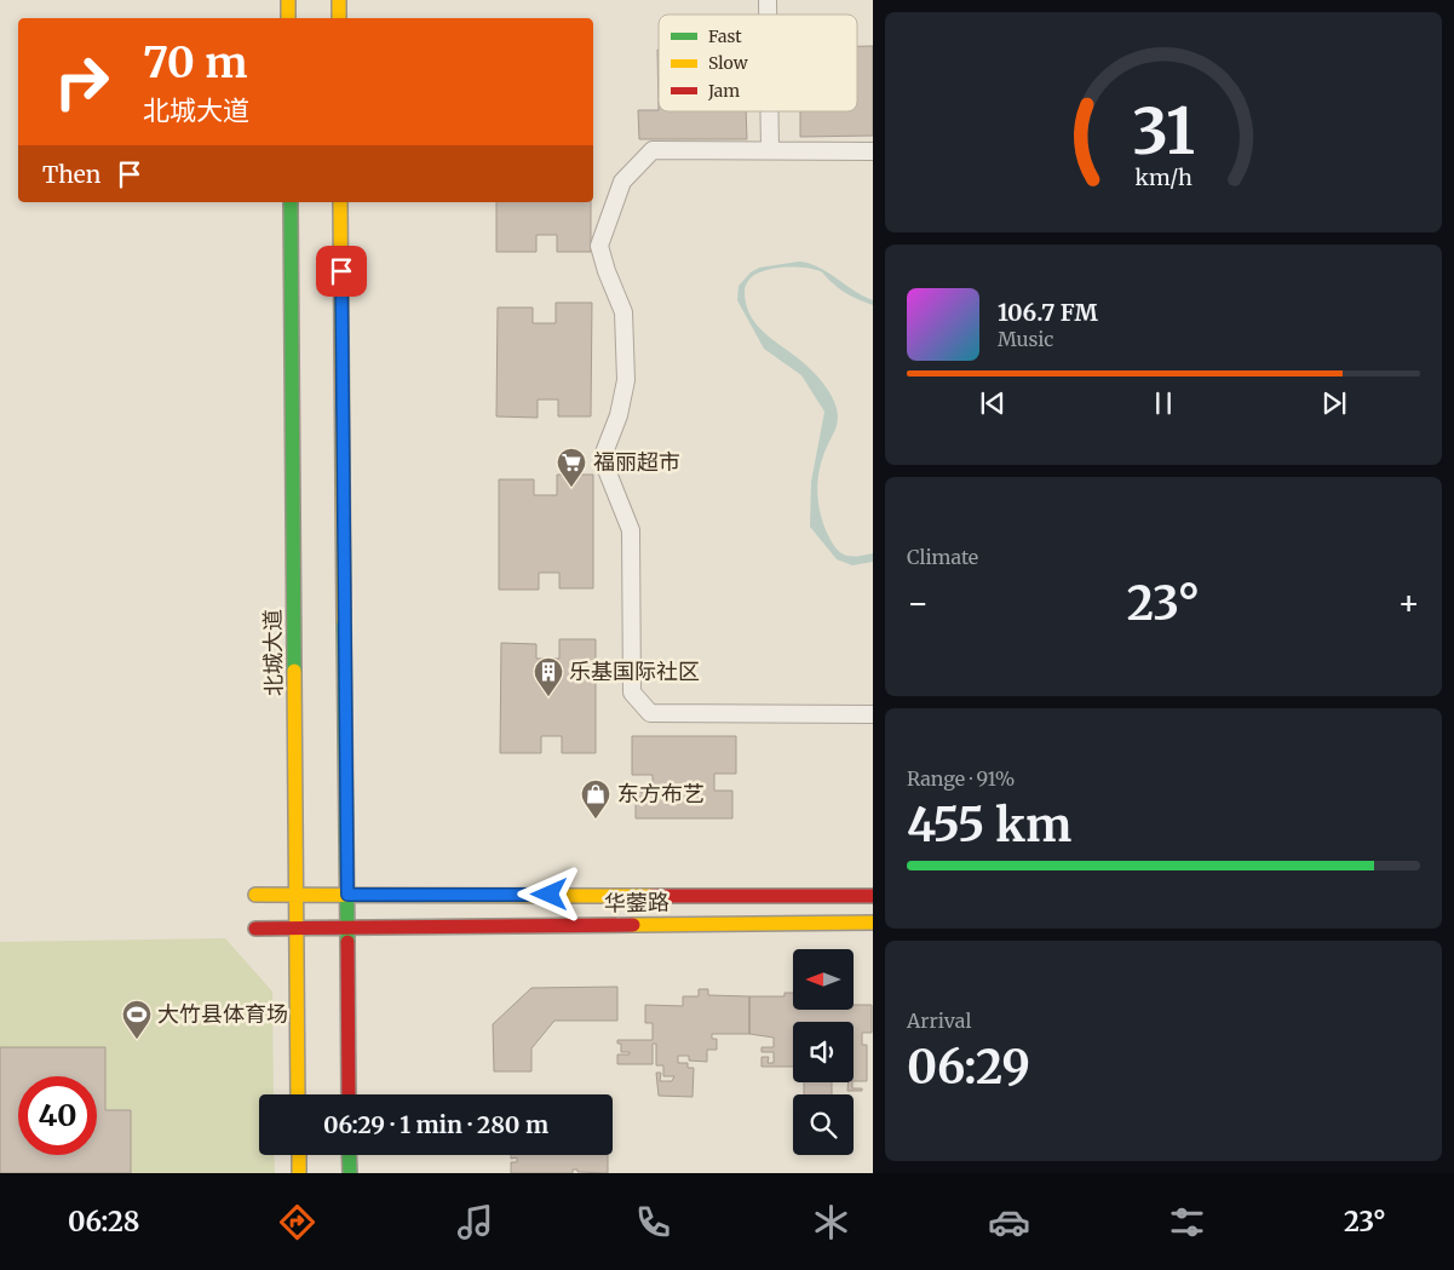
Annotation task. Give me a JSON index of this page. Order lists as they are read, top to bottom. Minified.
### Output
{"streets":{"main road":["北城大道","华蓥路"]},"crossings":[["北城大道","华蓥路"]],"places":{"supermarket":["福丽超市"],"building":["乐基国际社区"],"shop":["东方布艺"],"sports":["大竹县体育场"]},"legend":["Fast","Slow","Jam"],"north":"left","page":{"turn":["70 m","北城大道"],"then":"Then","song":["106.7 FM","Music"],"tile":["Climate",["Range · 91%","455 km"],["Arrival","06:29"]],"heat":["−","23°","+"],"limit":"40","trip":"06:29 · 1 min · 280 m","tabs":["06:28","23°"],"gauge":["31","km/h"]}}
